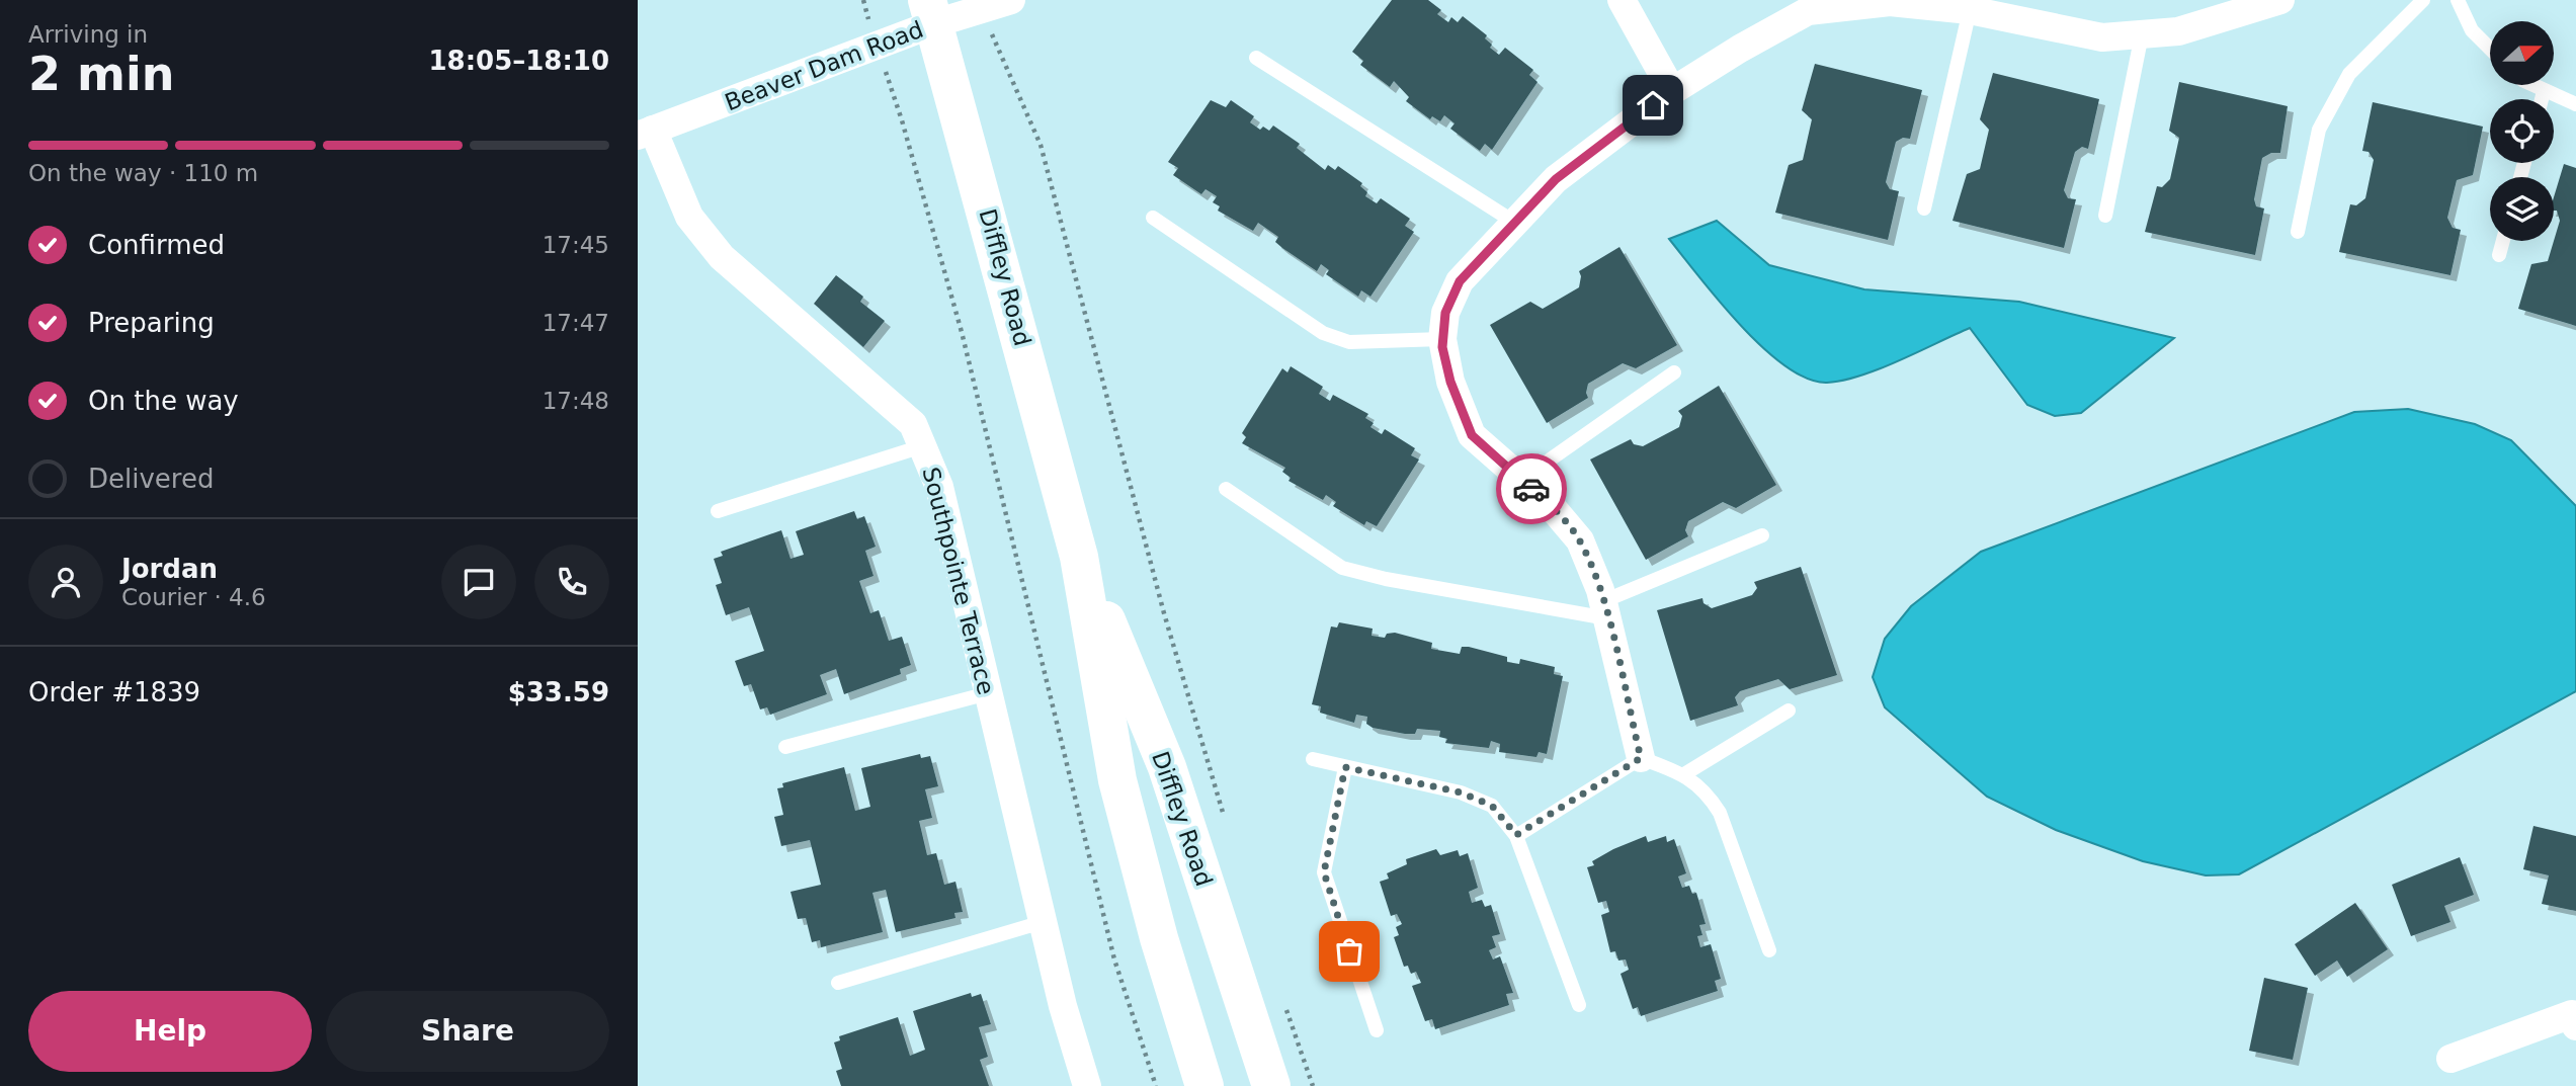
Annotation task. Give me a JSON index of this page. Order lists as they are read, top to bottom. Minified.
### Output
{"streets":{"main road":["Diffley Road"],"street":["Beaver Dam Road","Southpointe Terrace"]},"crossings":[["Beaver Dam Road","Diffley Road"],["Beaver Dam Road","Southpointe Terrace"]],"north":"right","page":{"heading":["2 min","Arriving in","18:05–18:10"],"panel":["Jordan","Courier · 4.6","Order #1839","$33.59"],"bar":"On the way · 110 m","list":[["Confirmed","17:45"],["Preparing","17:47"],["On the way","17:48"],"Delivered"],"buttons":["Help","Share"]}}
